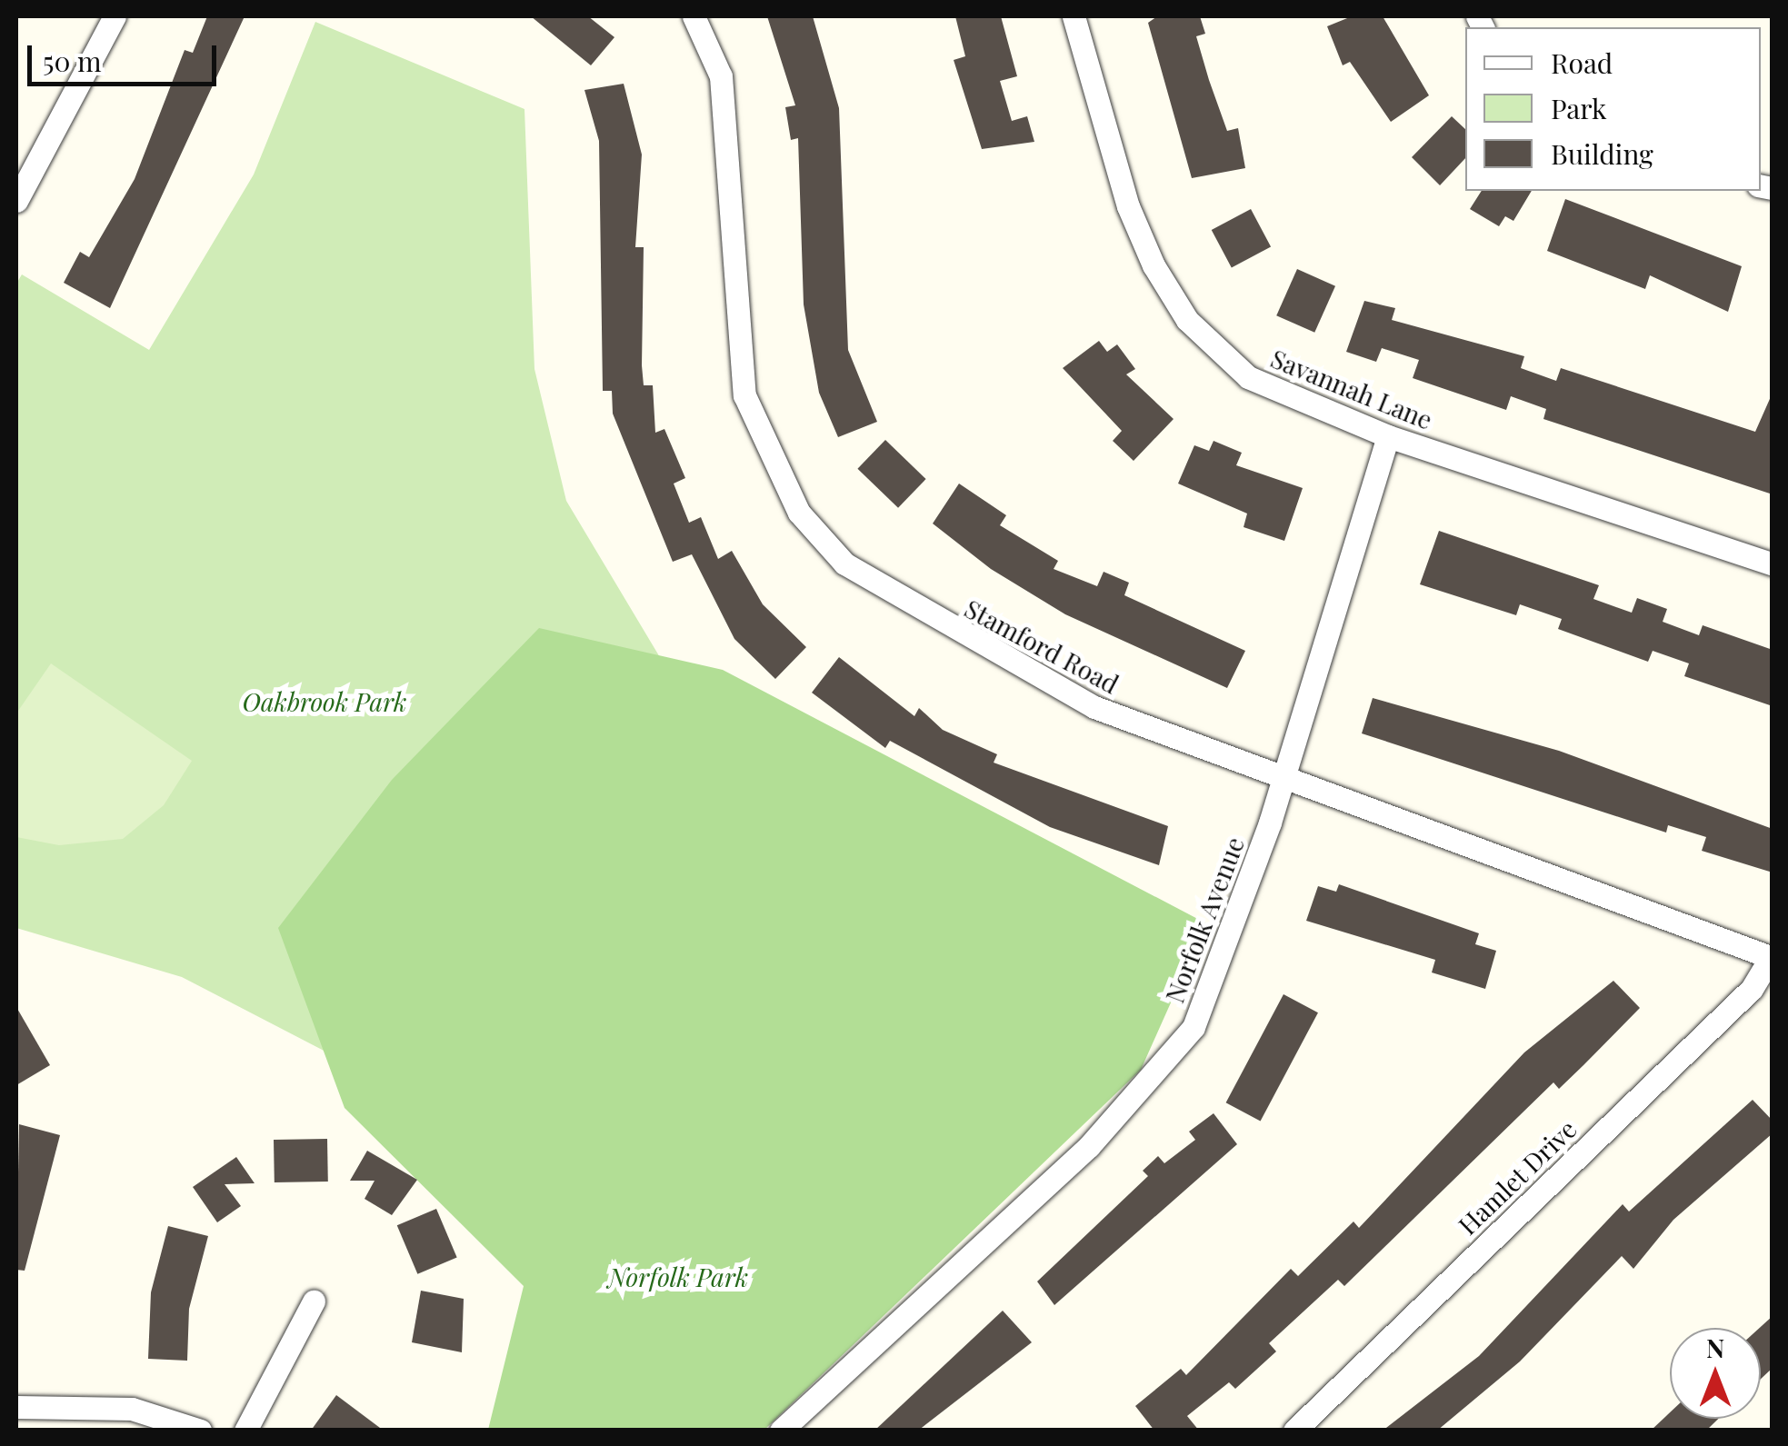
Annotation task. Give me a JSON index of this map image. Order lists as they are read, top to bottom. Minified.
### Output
{"streets":{"street":["Savannah Lane","Stamford Road","Norfolk Avenue","Hamlet Drive"]},"crossings":[["Savannah Lane","Norfolk Avenue"],["Stamford Road","Norfolk Avenue"],["Stamford Road","Hamlet Drive"]],"parks":["Oakbrook Park","Norfolk Park"],"legend":["Road","Park","Building"],"scale_bar":"50 m","north":"top"}
